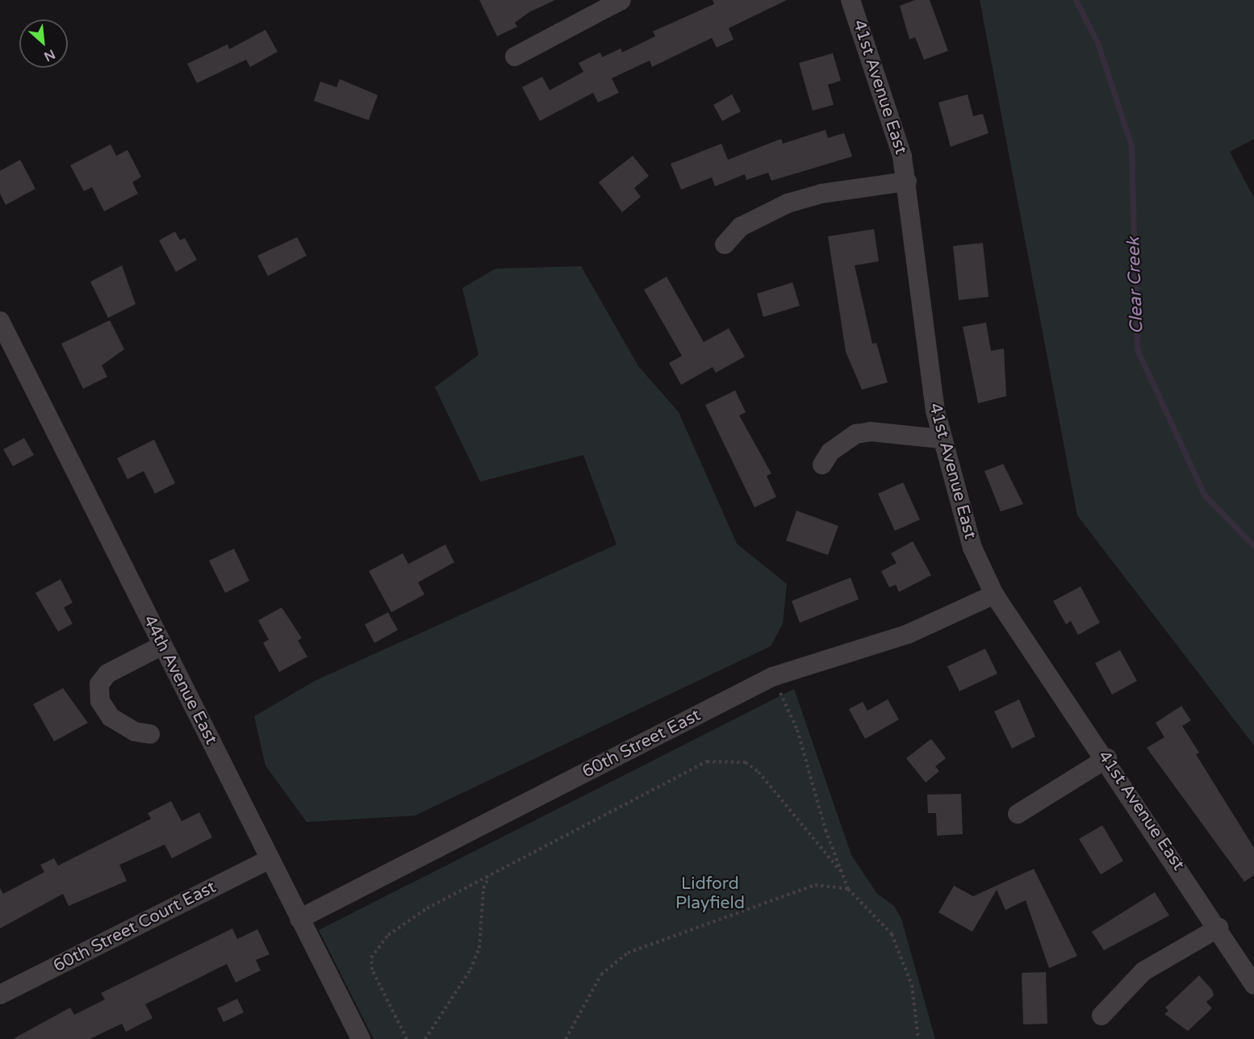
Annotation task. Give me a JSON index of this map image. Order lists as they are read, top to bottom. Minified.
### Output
{"streets":{"street":["41st Avenue East","44th Avenue East","60th Street East","60th Street Court East"]},"crossings":[["41st Avenue East","60th Street East"],["44th Avenue East","60th Street East"],["44th Avenue East","60th Street Court East"]],"water":["Clear Creek"],"parks":["Lidford Playfield"],"north":"bottom right"}
